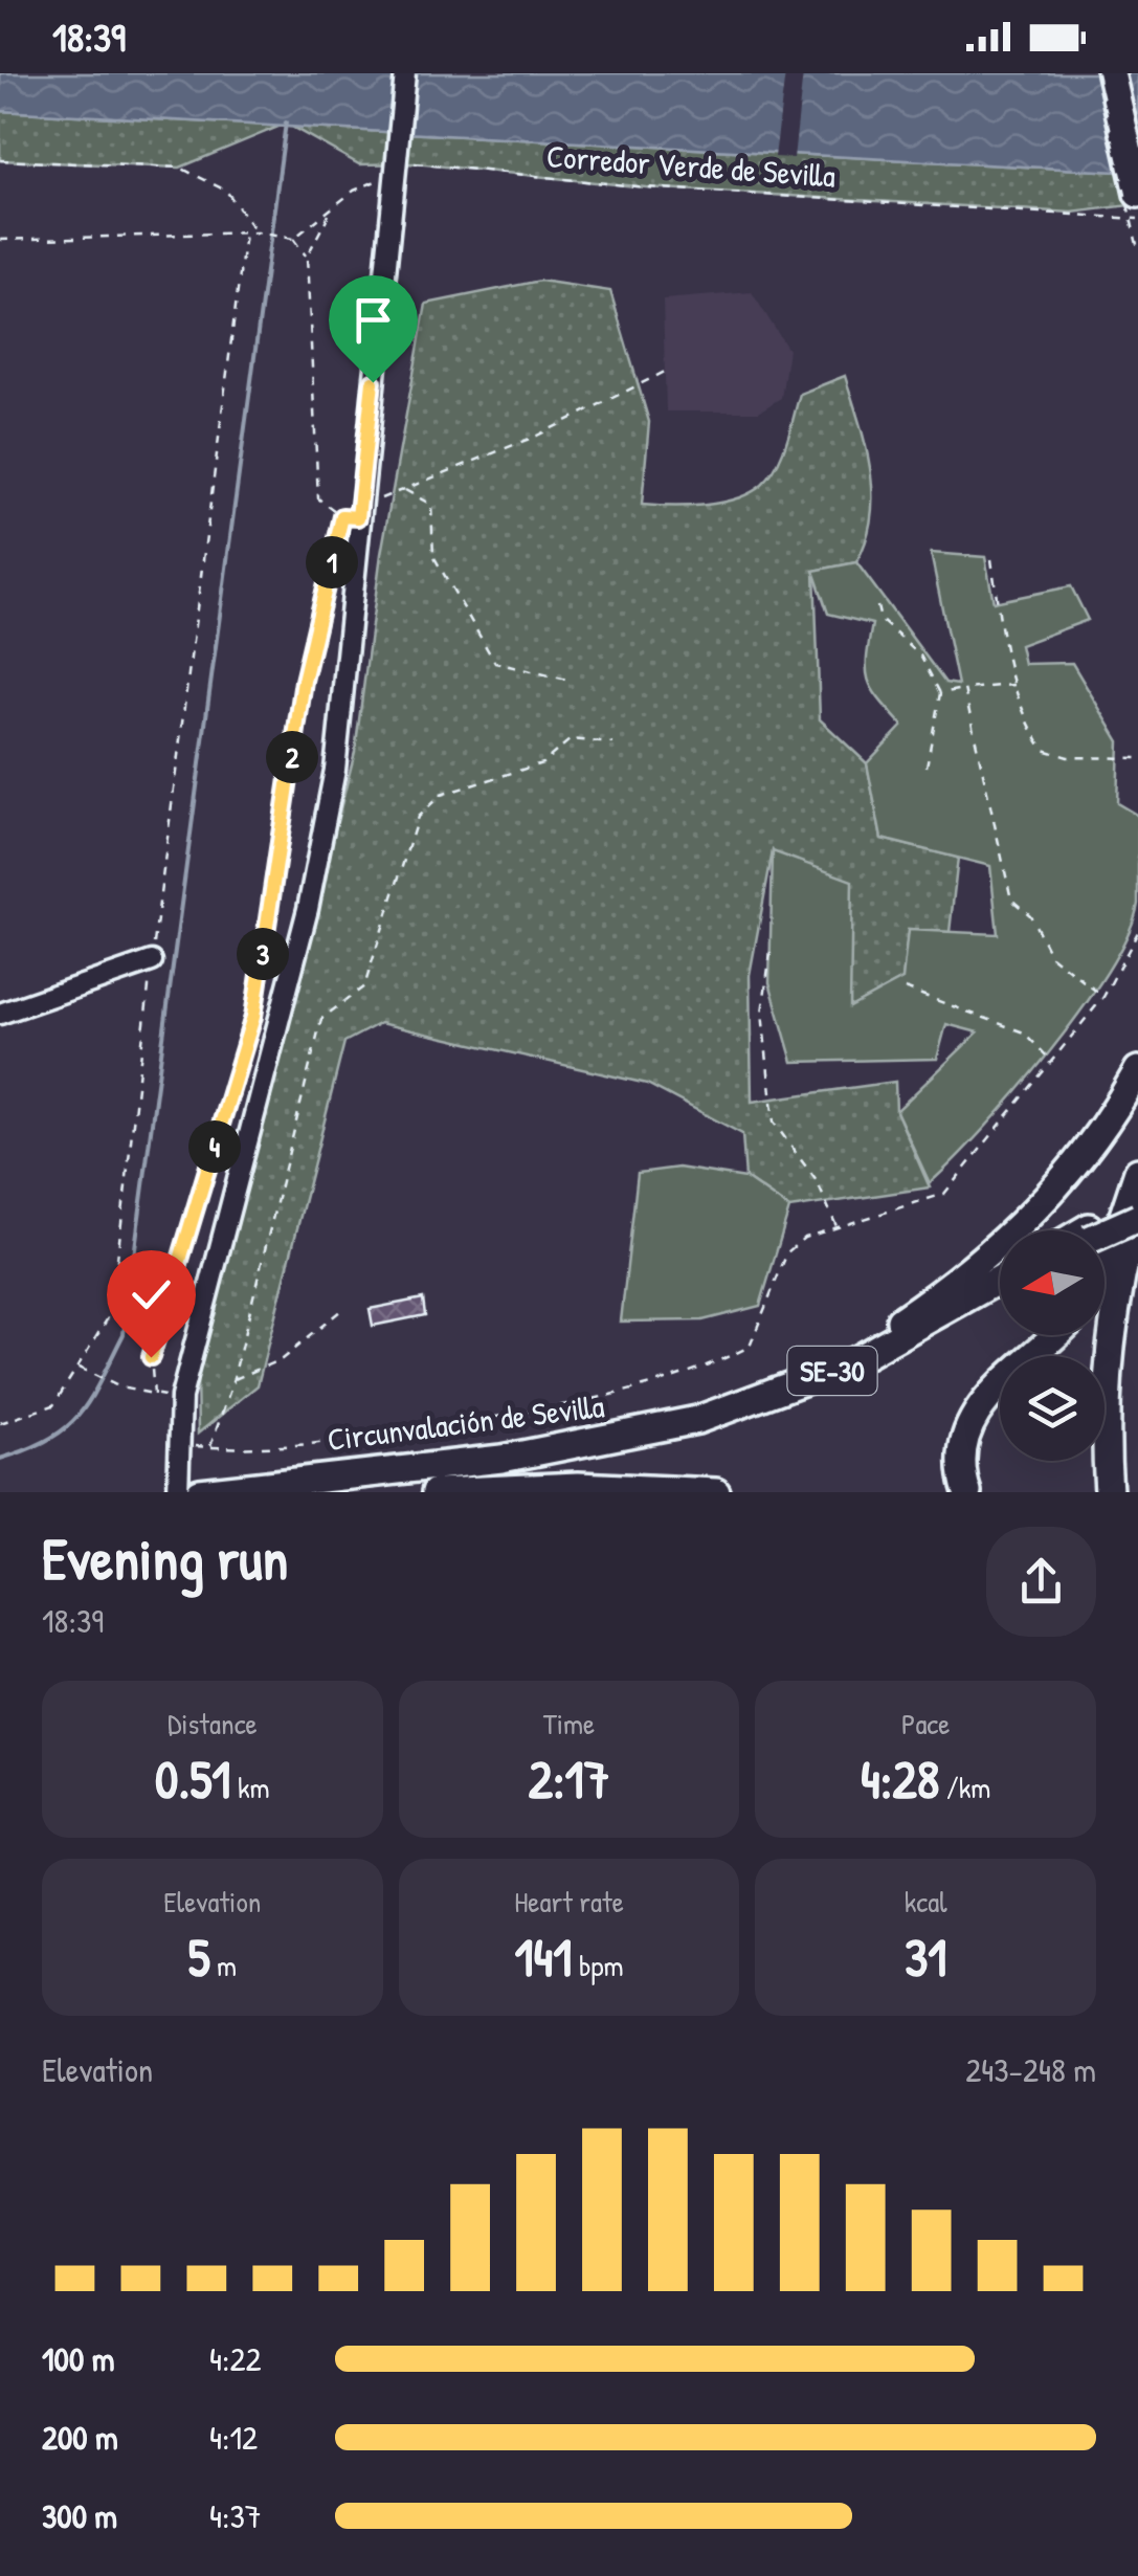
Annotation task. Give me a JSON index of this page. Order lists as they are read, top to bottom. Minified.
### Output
{"streets":{"highway":["SE-30","Circunvalación de Sevilla"],"path":["Corredor Verde de Sevilla"]},"north":"left","page":{"status":"18:39","pins":["1","2","3","4"],"heading":["Evening run","18:39"],"stats":[["Distance","0.51 km"],["Time","2:17"],["Pace","4:28 /km"],["Elevation","5 m"],["Heart rate","141 bpm"],["kcal","31"]],"chart":["Elevation","243–248 m"],"list":[{"name":"100 m","note":"4:22"},{"name":"200 m","note":"4:12"},{"name":"300 m","note":"4:37"}]}}
